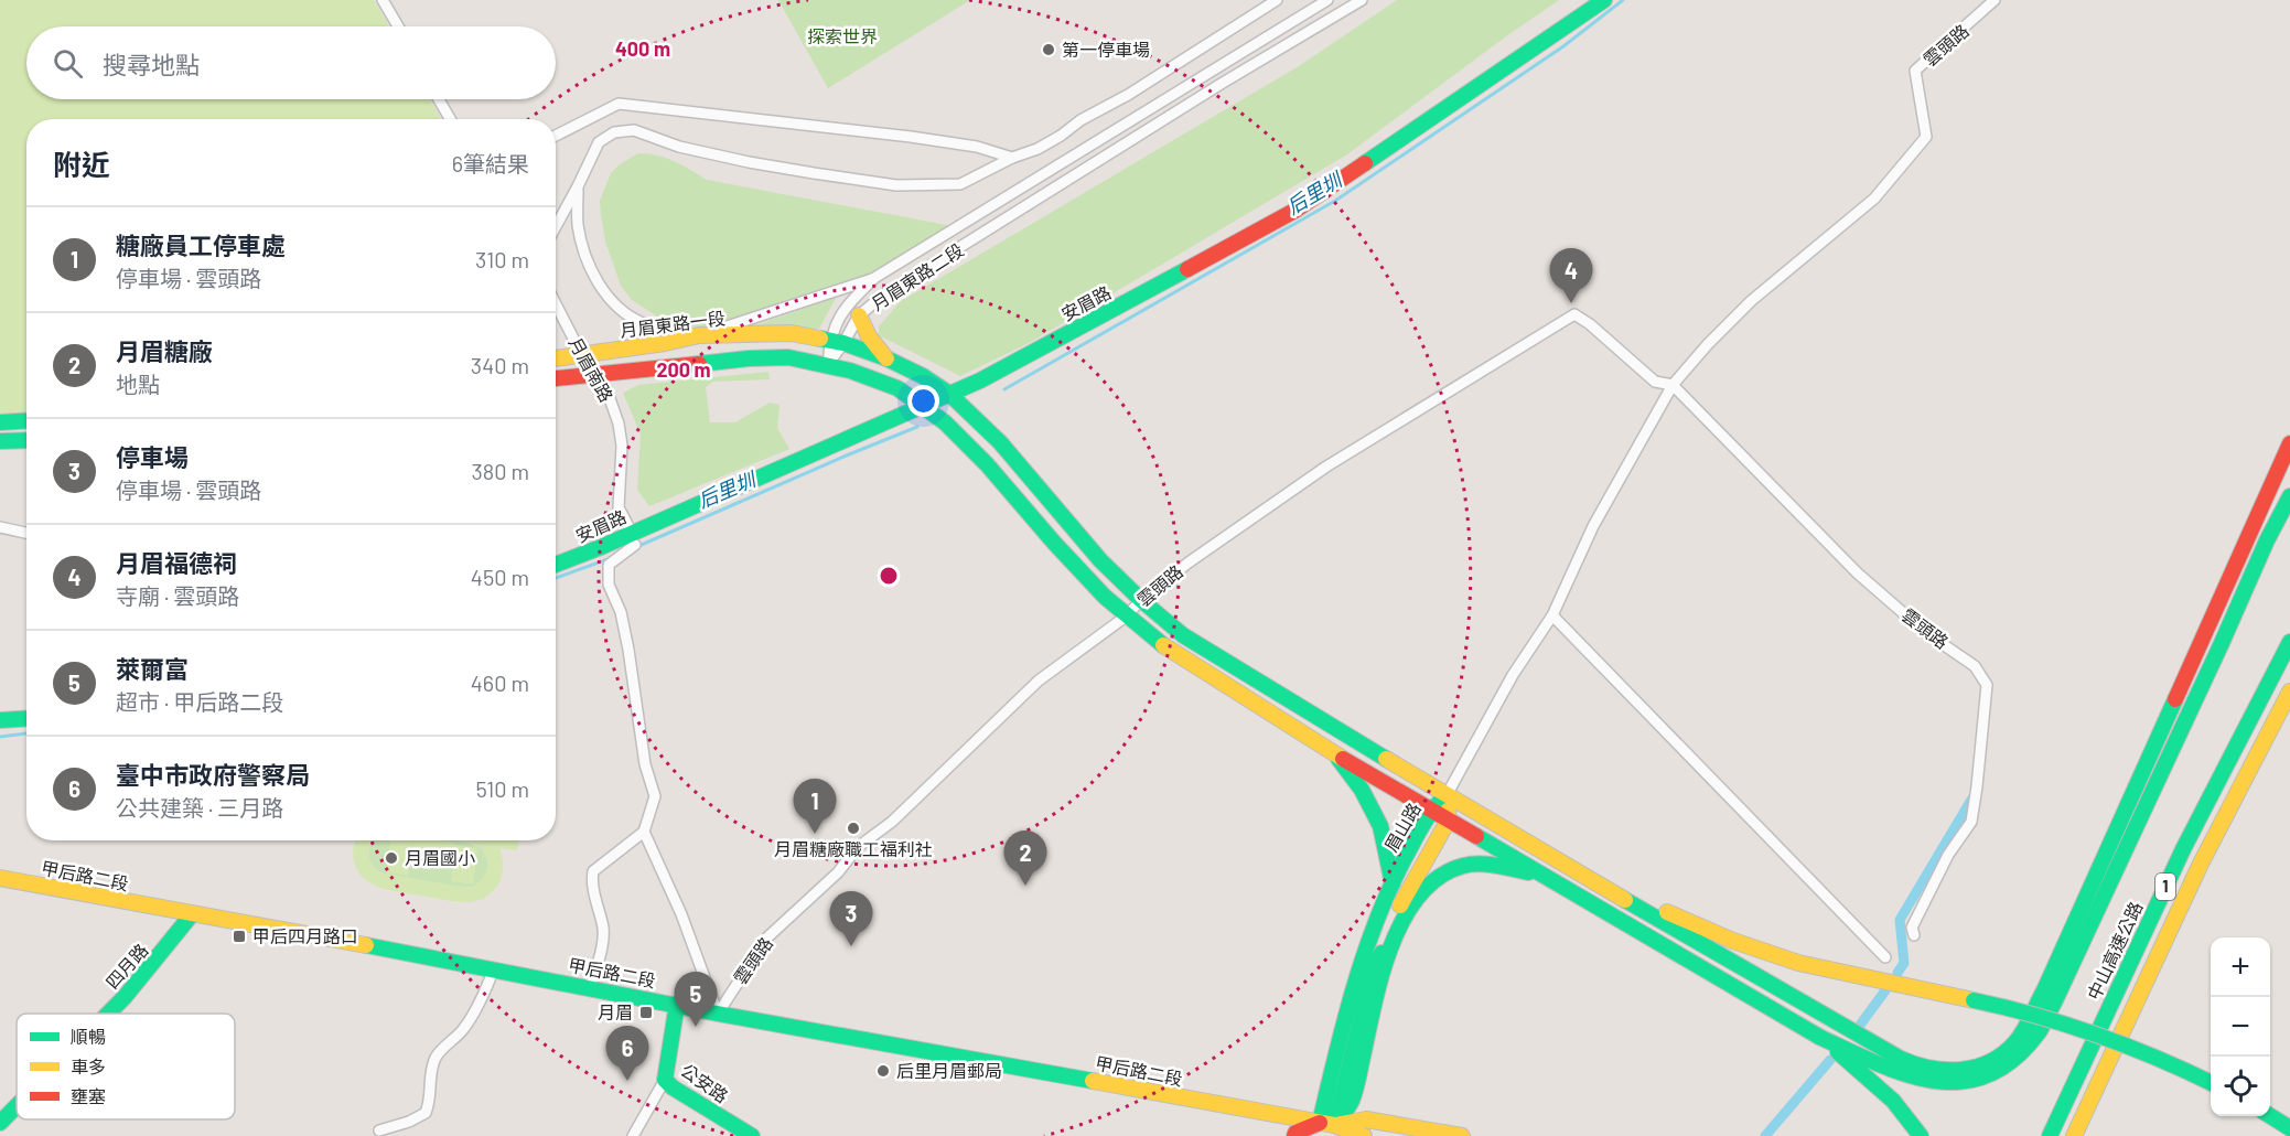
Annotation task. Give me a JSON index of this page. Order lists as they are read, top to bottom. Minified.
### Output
{"streets":{"main road":["安眉路","月眉東路一段","眉山路","甲后路二段","1","中山高速公路","四月路","公安路"],"street":["雲頭路","月眉東路二段","月眉南路"]},"crossings":[["雲頭路","月眉東路一段"],["雲頭路","眉山路"],["雲頭路","甲后路二段"],["月眉東路二段","月眉東路一段"],["安眉路","月眉東路一段"],["安眉路","月眉南路"],["月眉東路一段","月眉南路"],["月眉東路一段","眉山路"],["眉山路","甲后路二段"],["甲后路二段","四月路"],["甲后路二段","公安路"]],"water":["后里圳"],"parks":["探索世界"],"places":{"other":["第一停車場","月眉糖廠職工福利社","月眉國小","后里月眉郵局"],"transit":["甲后四月路口","月眉"]},"legend":["順暢","車多","壅塞"],"page":{"search":"搜尋地點","heading":["附近","6筆結果"],"list":[{"mark":"1","name":"糖廠員工停車處","note":"停車場 · 雲頭路","value":"310 m"},{"mark":"2","name":"月眉糖廠","note":"地點","value":"340 m"},{"mark":"3","name":"停車場","note":"停車場 · 雲頭路","value":"380 m"},{"mark":"4","name":"月眉福德祠","note":"寺廟 · 雲頭路","value":"450 m"},{"mark":"5","name":"萊爾富","note":"超市 · 甲后路二段","value":"460 m"},{"mark":"6","name":"臺中市政府警察局","note":"公共建築 · 三月路","value":"510 m"}],"pins":["4","1","2","3","5","6"],"map_buttons":["+","−"]},"rings":["400 m","200 m"]}
